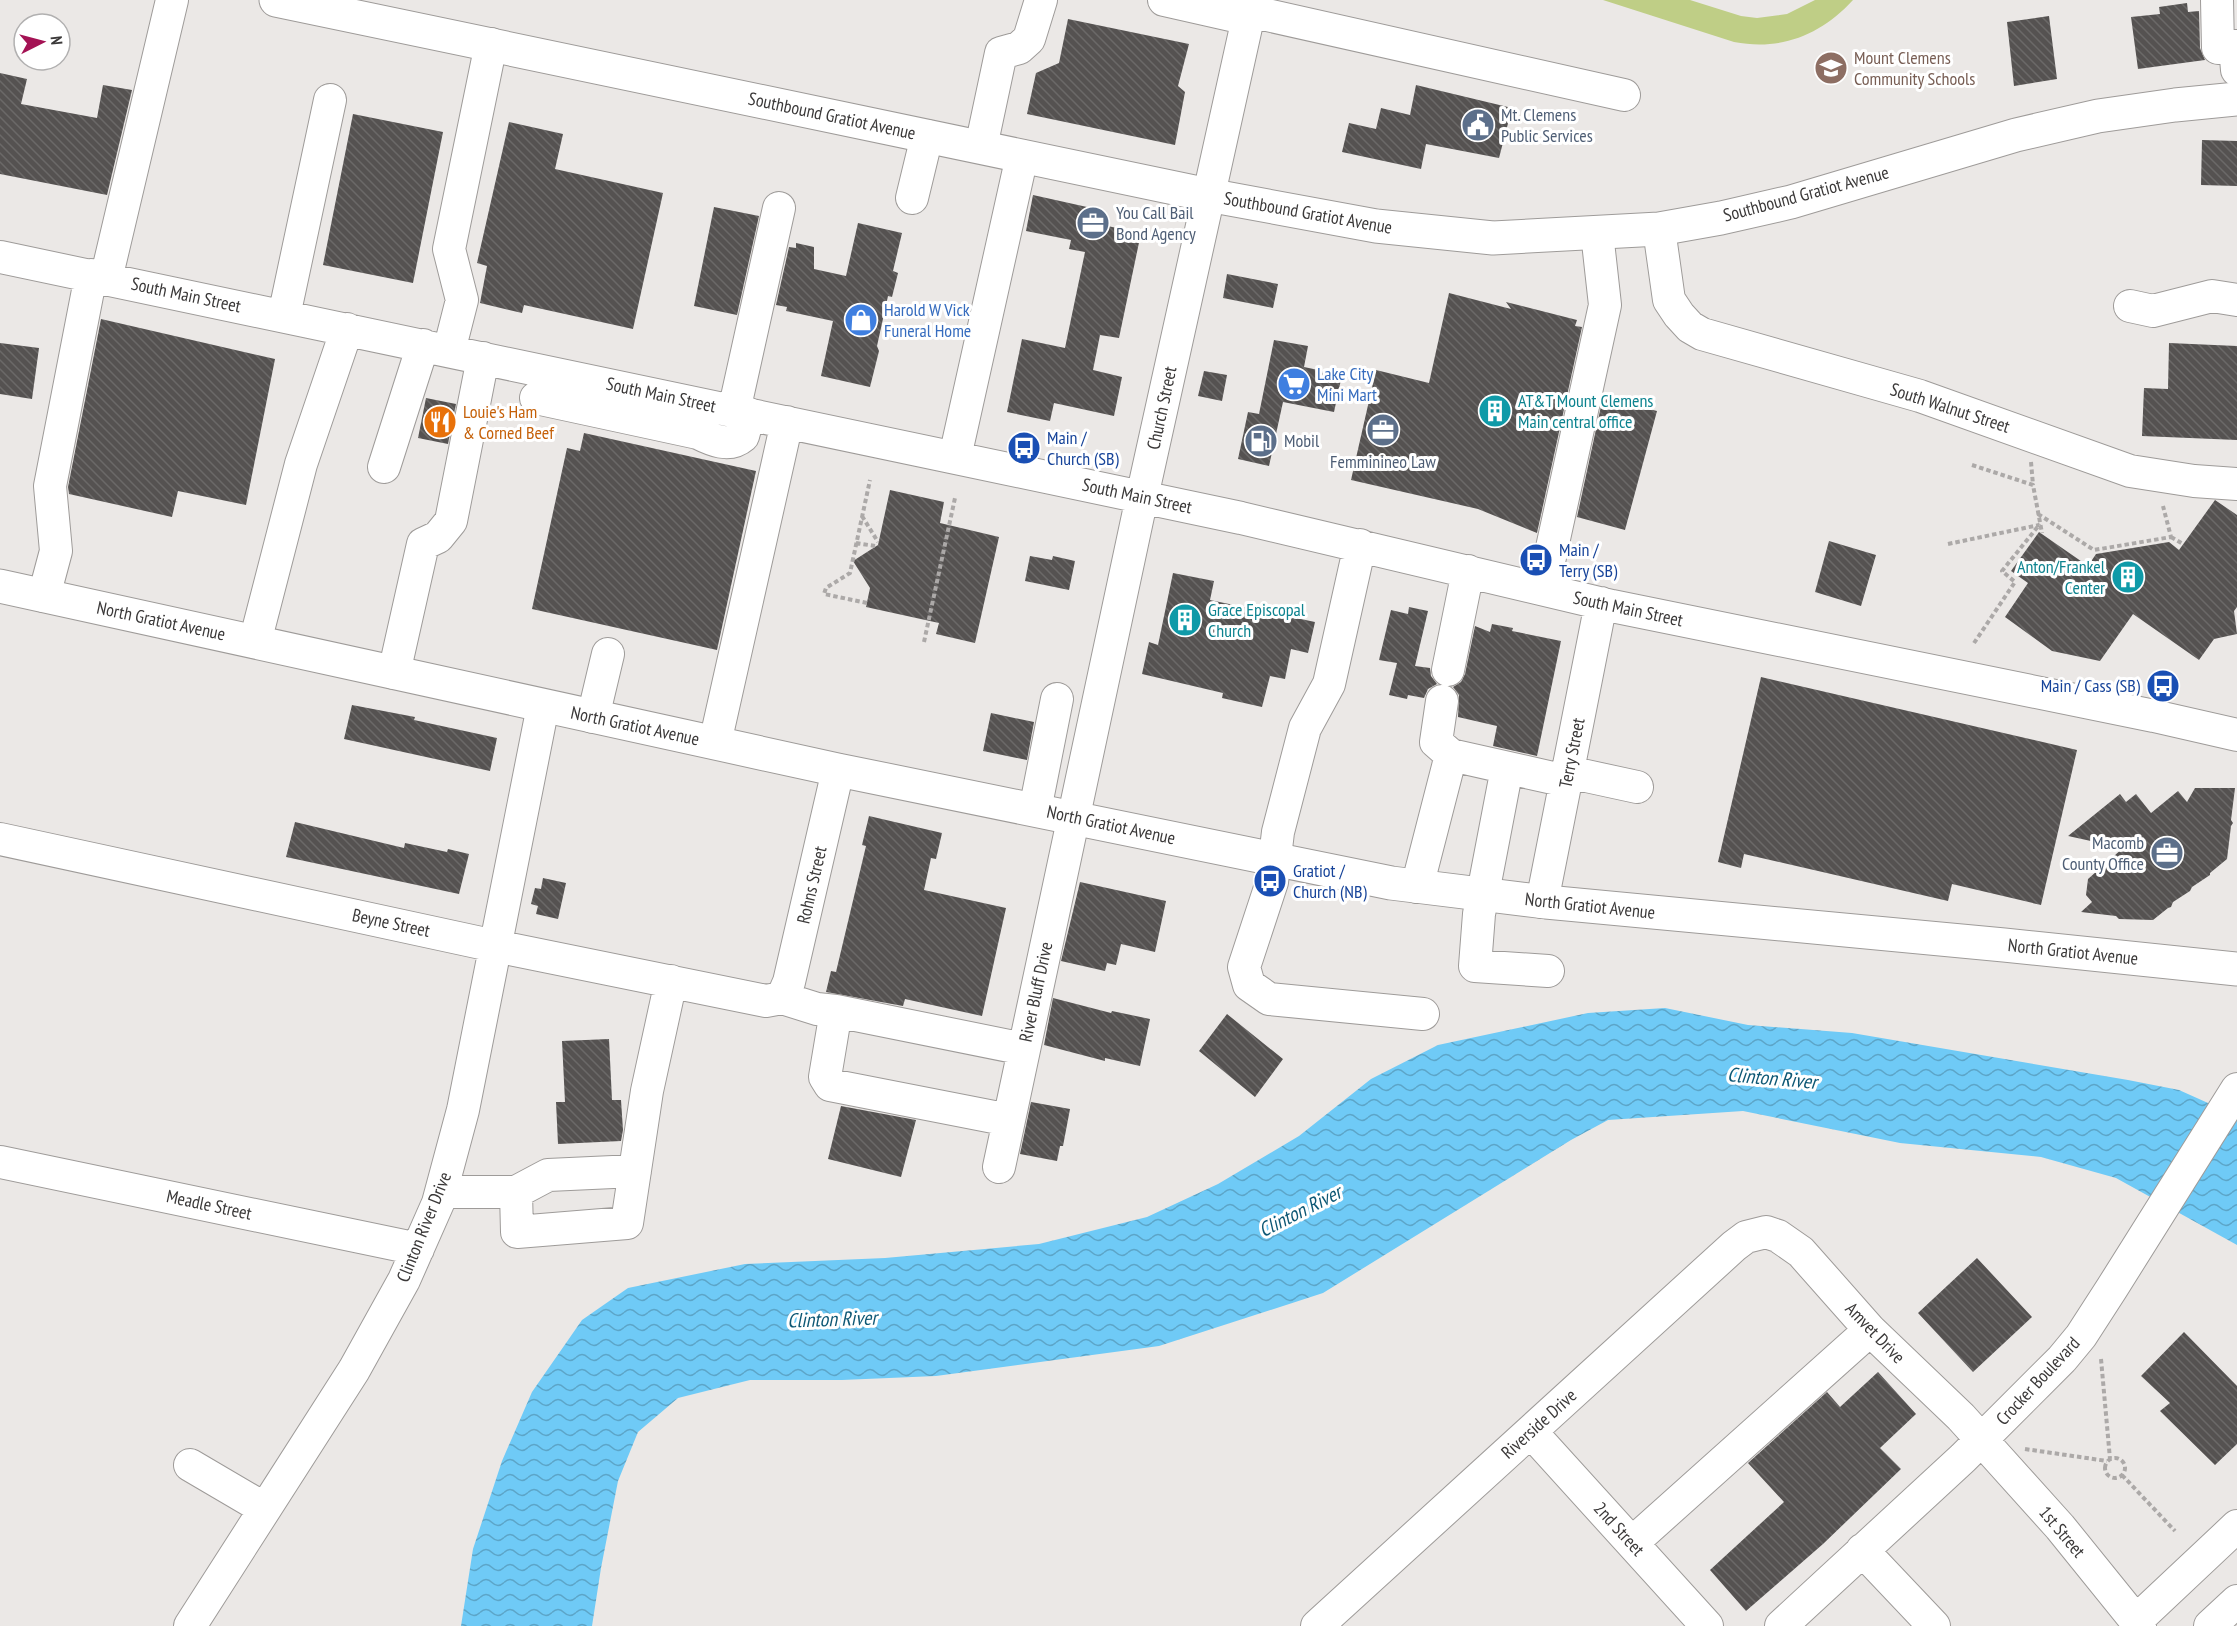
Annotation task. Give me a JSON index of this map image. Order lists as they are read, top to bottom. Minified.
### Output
{"streets":{"main road":["Southbound Gratiot Avenue","North Gratiot Avenue"],"street":["South Main Street","Church Street","South Walnut Street","Terry Street","Rohns Street","Beyne Street","River Bluff Drive","Meadle Street","Clinton River Drive","Amvet Drive","Crocker Boulevard","Riverside Drive","2nd Street","1st Street"]},"crossings":[["Southbound Gratiot Avenue","Church Street"],["Southbound Gratiot Avenue","South Walnut Street"],["South Main Street","Church Street"],["South Main Street","Terry Street"],["Church Street","North Gratiot Avenue"],["Church Street","River Bluff Drive"],["North Gratiot Avenue","Terry Street"],["North Gratiot Avenue","Rohns Street"],["North Gratiot Avenue","River Bluff Drive"],["North Gratiot Avenue","Clinton River Drive"],["Rohns Street","Beyne Street"],["Beyne Street","River Bluff Drive"],["Beyne Street","Clinton River Drive"],["Meadle Street","Clinton River Drive"],["Amvet Drive","Crocker Boulevard"],["Amvet Drive","Riverside Drive"],["Amvet Drive","1st Street"],["Crocker Boulevard","1st Street"],["Riverside Drive","2nd Street"]],"water":["Clinton River"],"places":{"school or university":["Mount Clemens Community Schools"],"public building":["Mt. Clemens Public Services"],"office":["You Call Bail Bond Agency","Femminineo Law","Macomb County Office"],"shop":["Harold W Vick Funeral Home"],"supermarket":["Lake City Mini Mart"],"building":["AT&T Mount Clemens Main central office","Anton/Frankel Center","Grace Episcopal Church"],"restaurant":["Louie's Ham & Corned Beef"],"fuel station":["Mobil"],"bus stop":["Main / Church (SB)","Main / Terry (SB)","Main / Cass (SB)","Gratiot / Church (NB)"]},"north":"right"}
